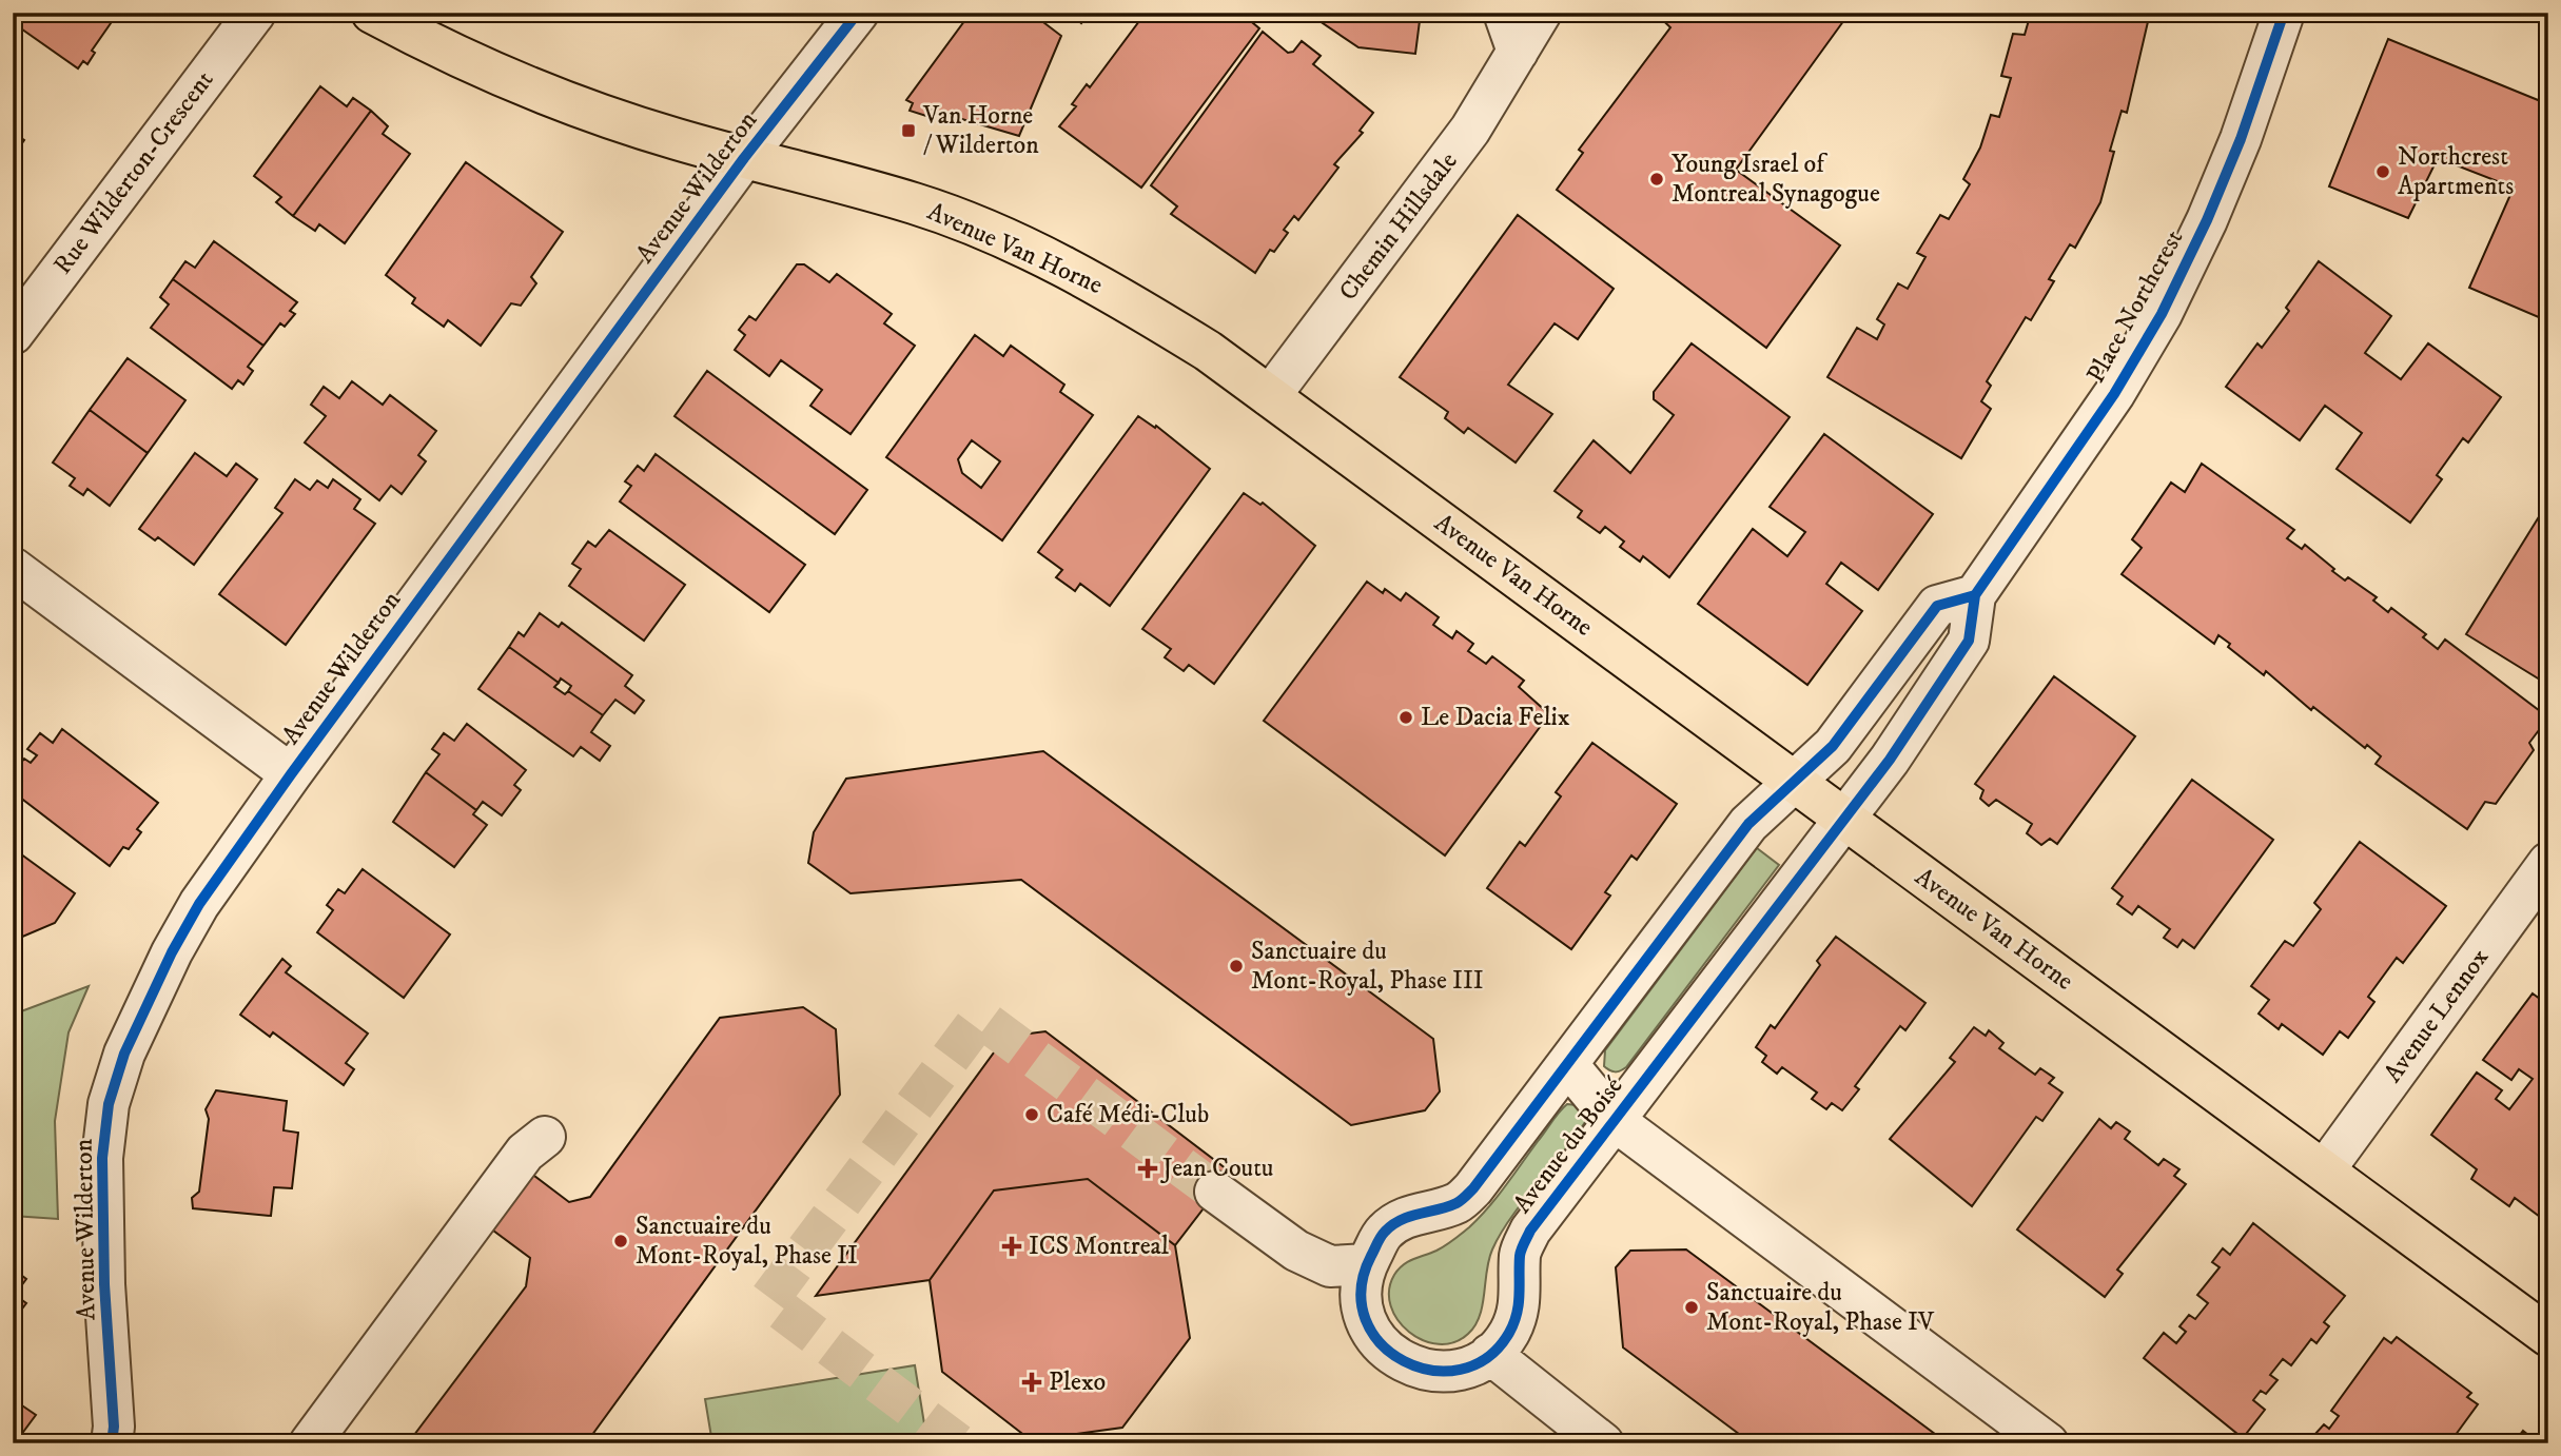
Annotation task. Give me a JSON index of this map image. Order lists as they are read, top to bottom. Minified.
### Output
{"streets":{"main road":["Avenue Van Horne"],"street":["Rue Wilderton-Crescent","Avenue Wilderton","Chemin Hillsdale","Place Northcrest","Avenue Lennox","Avenue du Boisé"]},"crossings":[["Avenue Wilderton","Avenue Van Horne"],["Chemin Hillsdale","Avenue Van Horne"],["Avenue Van Horne","Place Northcrest"],["Avenue Van Horne","Avenue Lennox"],["Avenue Van Horne","Avenue du Boisé"],["Place Northcrest","Avenue du Boisé"]],"places":{"transit":["Van Horne / Wilderton"],"other":["Northcrest Apartments","Young Israel of Montreal Synagogue","Le Dacia Felix","Sanctuaire du Mont-Royal, Phase III","Café Médi-Club","Sanctuaire du Mont-Royal, Phase II","Sanctuaire du Mont-Royal, Phase IV"],"health":["Jean Coutu","ICS Montreal","Plexo"]}}
